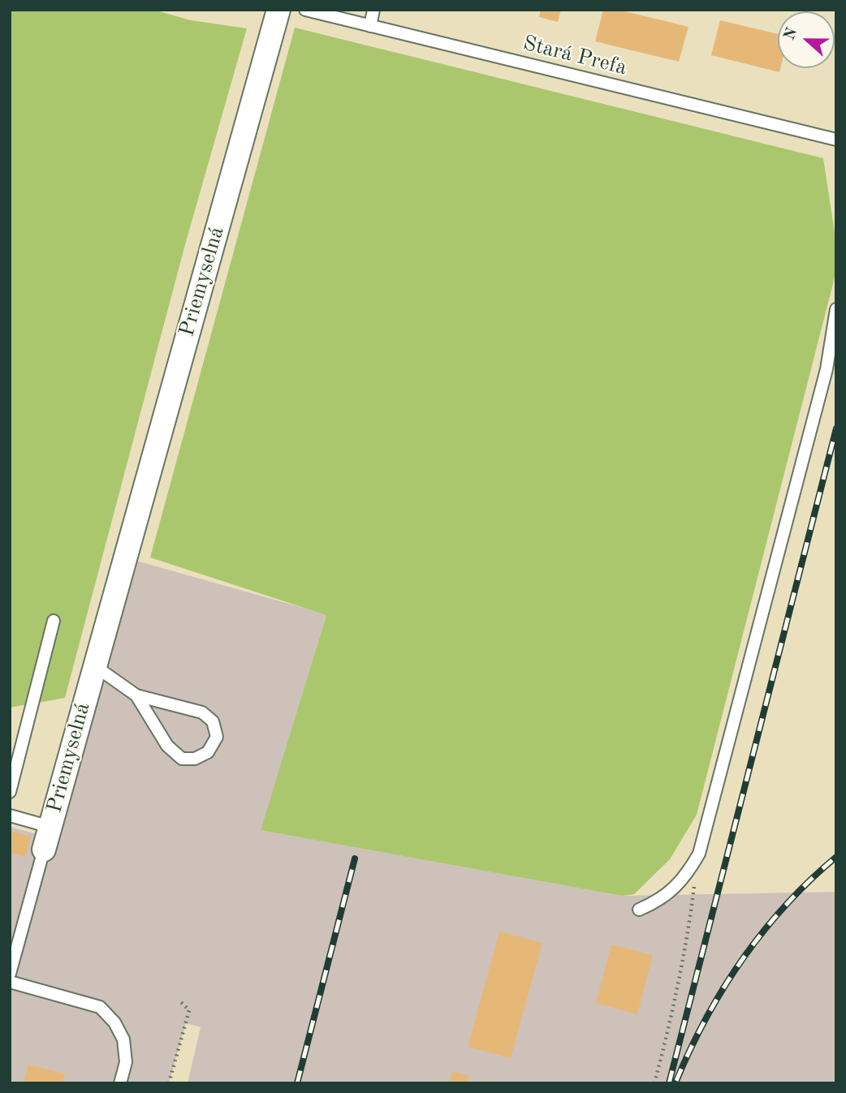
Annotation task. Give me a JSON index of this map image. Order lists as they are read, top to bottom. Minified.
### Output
{"streets":{"street":["Priemyselná"],"lane":["Stará Prefa"]},"north":"left"}
